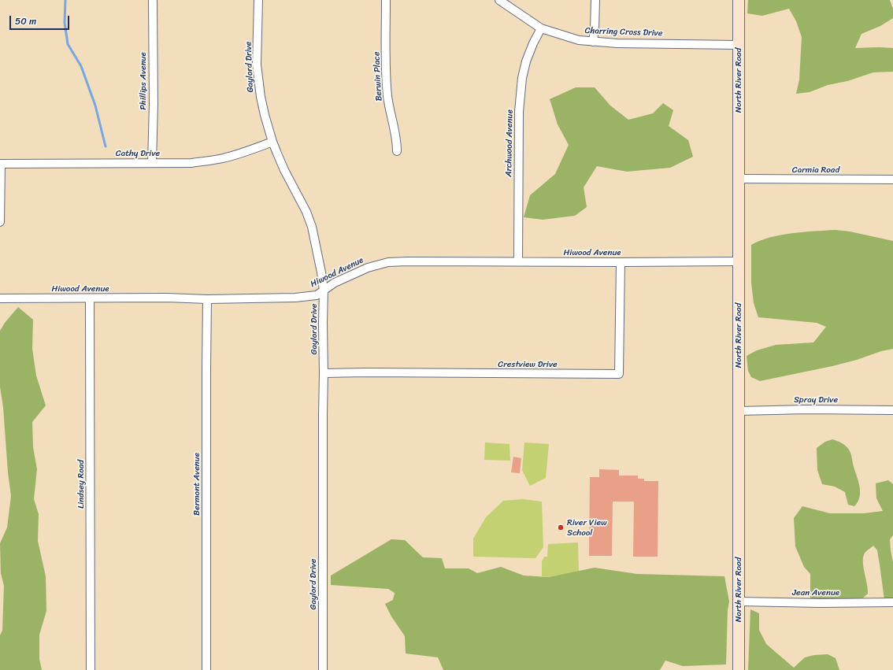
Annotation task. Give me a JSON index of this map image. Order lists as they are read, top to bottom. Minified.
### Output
{"streets":{"street":["Charring Cross Drive","Gaylord Drive","Berwin Place","North River Road","Phillips Avenue","Archwood Avenue","Cathy Drive","Carmia Road","Hiwood Avenue","Crestview Drive","Spray Drive","Lindsey Road","Bermont Avenue","Jean Avenue"]},"crossings":[["Charring Cross Drive","North River Road"],["Charring Cross Drive","Archwood Avenue"],["Gaylord Drive","Cathy Drive"],["Gaylord Drive","Hiwood Avenue"],["Gaylord Drive","Crestview Drive"],["North River Road","Carmia Road"],["North River Road","Hiwood Avenue"],["North River Road","Spray Drive"],["North River Road","Jean Avenue"],["Phillips Avenue","Cathy Drive"],["Archwood Avenue","Hiwood Avenue"],["Hiwood Avenue","Crestview Drive"],["Hiwood Avenue","Lindsey Road"],["Hiwood Avenue","Bermont Avenue"]],"places":["River View School"],"scale_bar":"50 m"}
